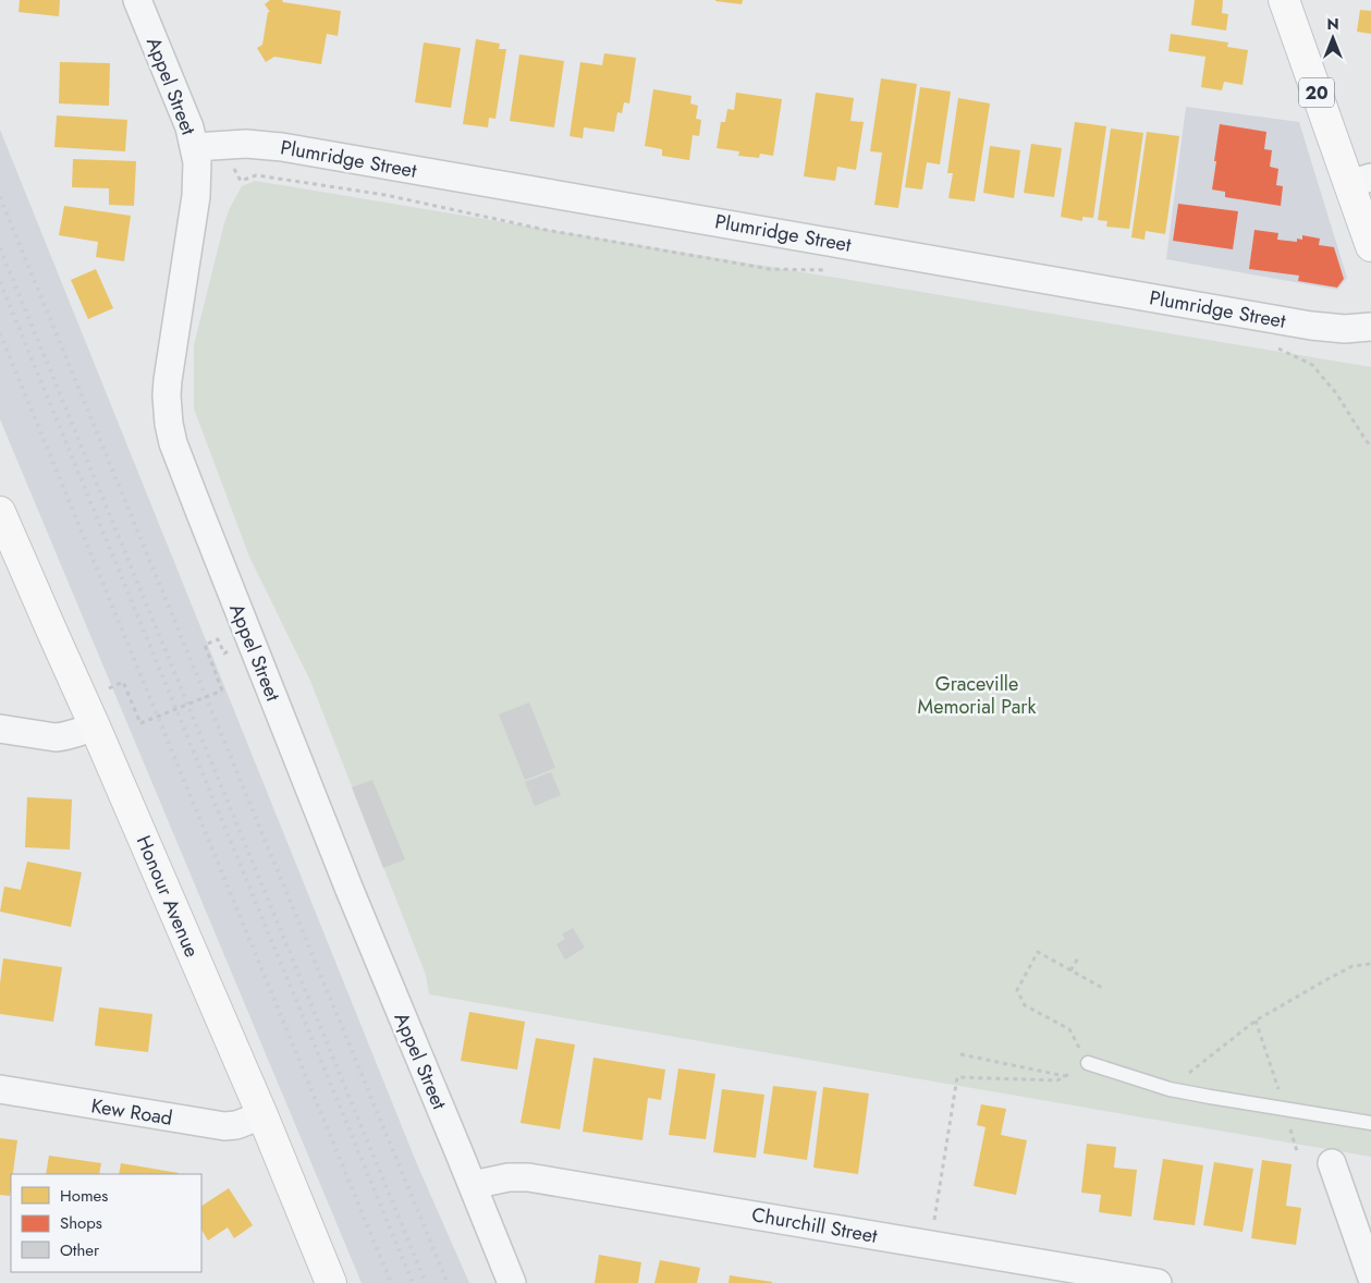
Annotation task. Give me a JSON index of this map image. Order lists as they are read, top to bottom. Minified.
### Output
{"streets":{"main road":["20","Honour Avenue"],"street":["Appel Street","Plumridge Street","Kew Road","Churchill Street"]},"crossings":[["Appel Street","Plumridge Street"],["Appel Street","Churchill Street"],["Honour Avenue","Kew Road"]],"parks":["Graceville Memorial Park"],"legend":["Homes","Shops","Other"],"north":"top"}
